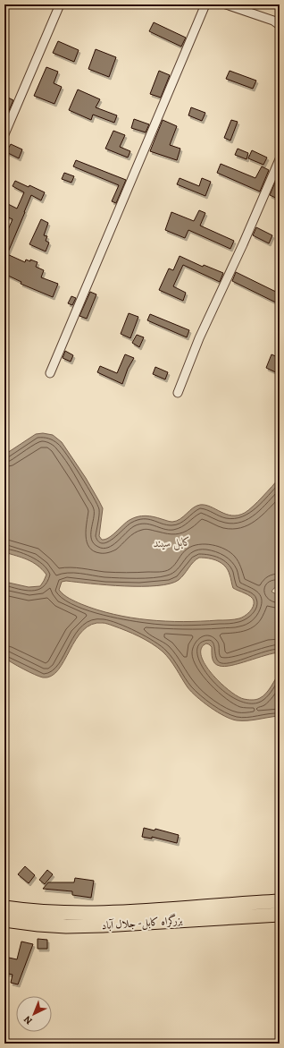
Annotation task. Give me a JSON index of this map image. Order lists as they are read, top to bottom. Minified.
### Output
{"streets":{"highway":["بزرگراه کابل- جلال آباد"]},"water":["کابل سيند"],"north":"bottom left"}
